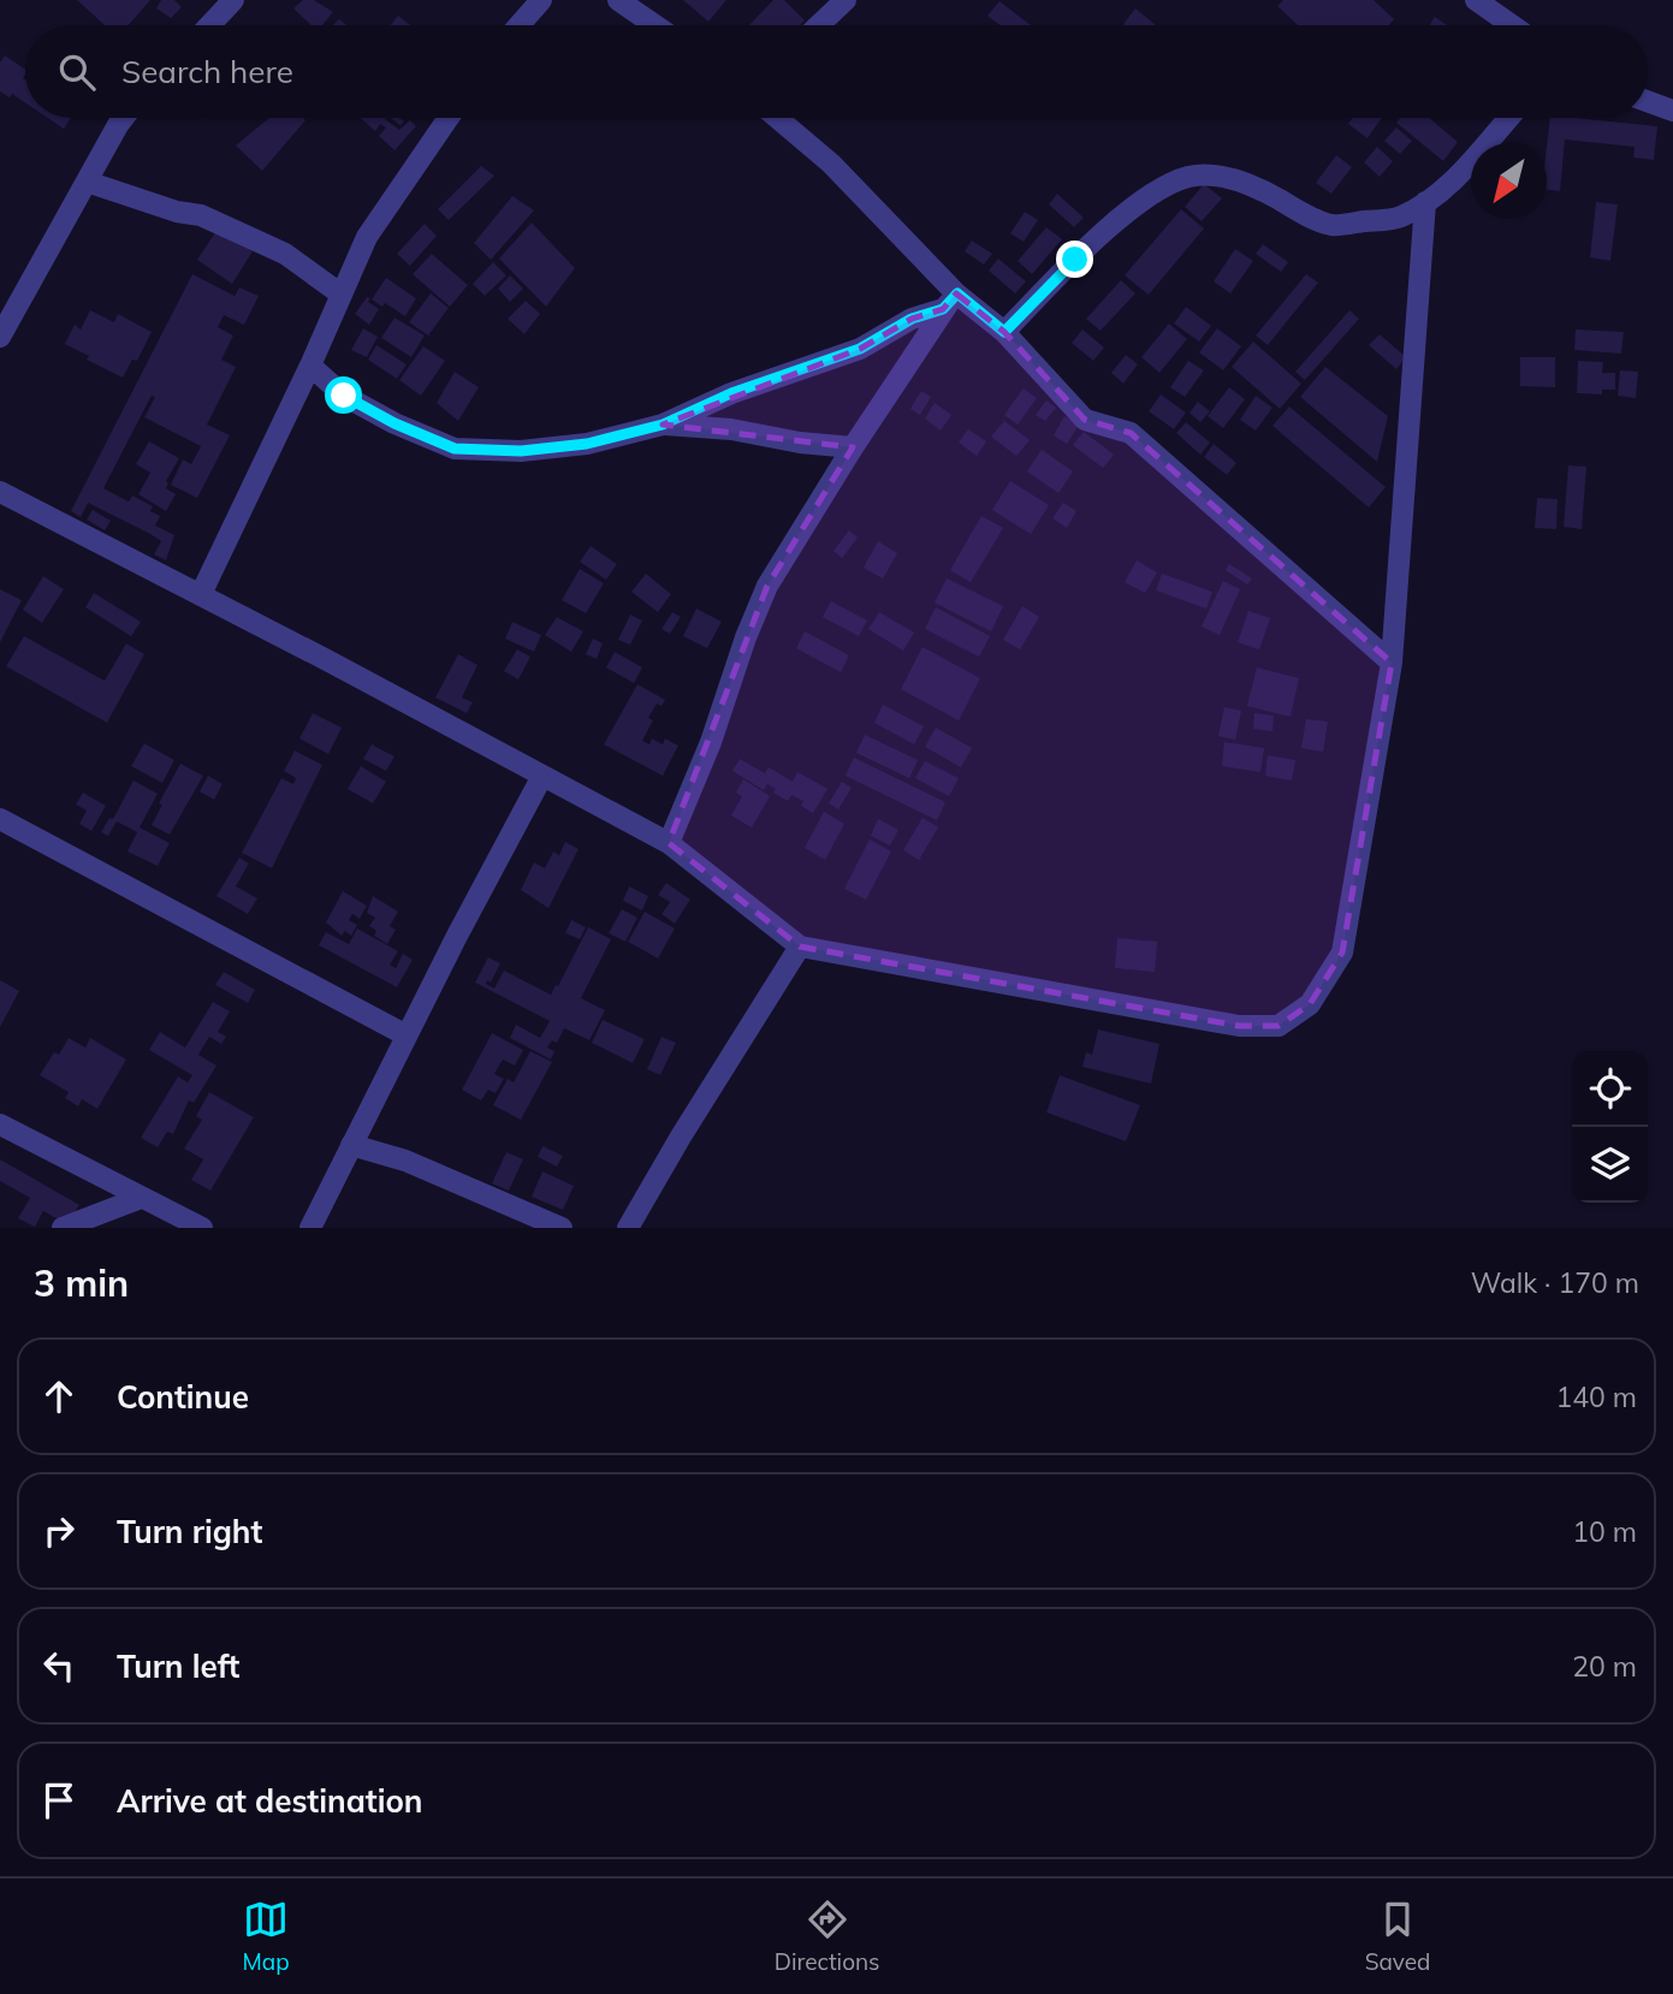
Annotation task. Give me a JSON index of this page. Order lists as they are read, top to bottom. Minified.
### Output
{"north":"bottom left","page":{"search":"Search here","heading":["3 min","Walk · 170 m"],"list":[["Continue","140 m"],["Turn right","10 m"],["Turn left","20 m"],"Arrive at destination"],"nav":["Map","Directions","Saved"]}}
